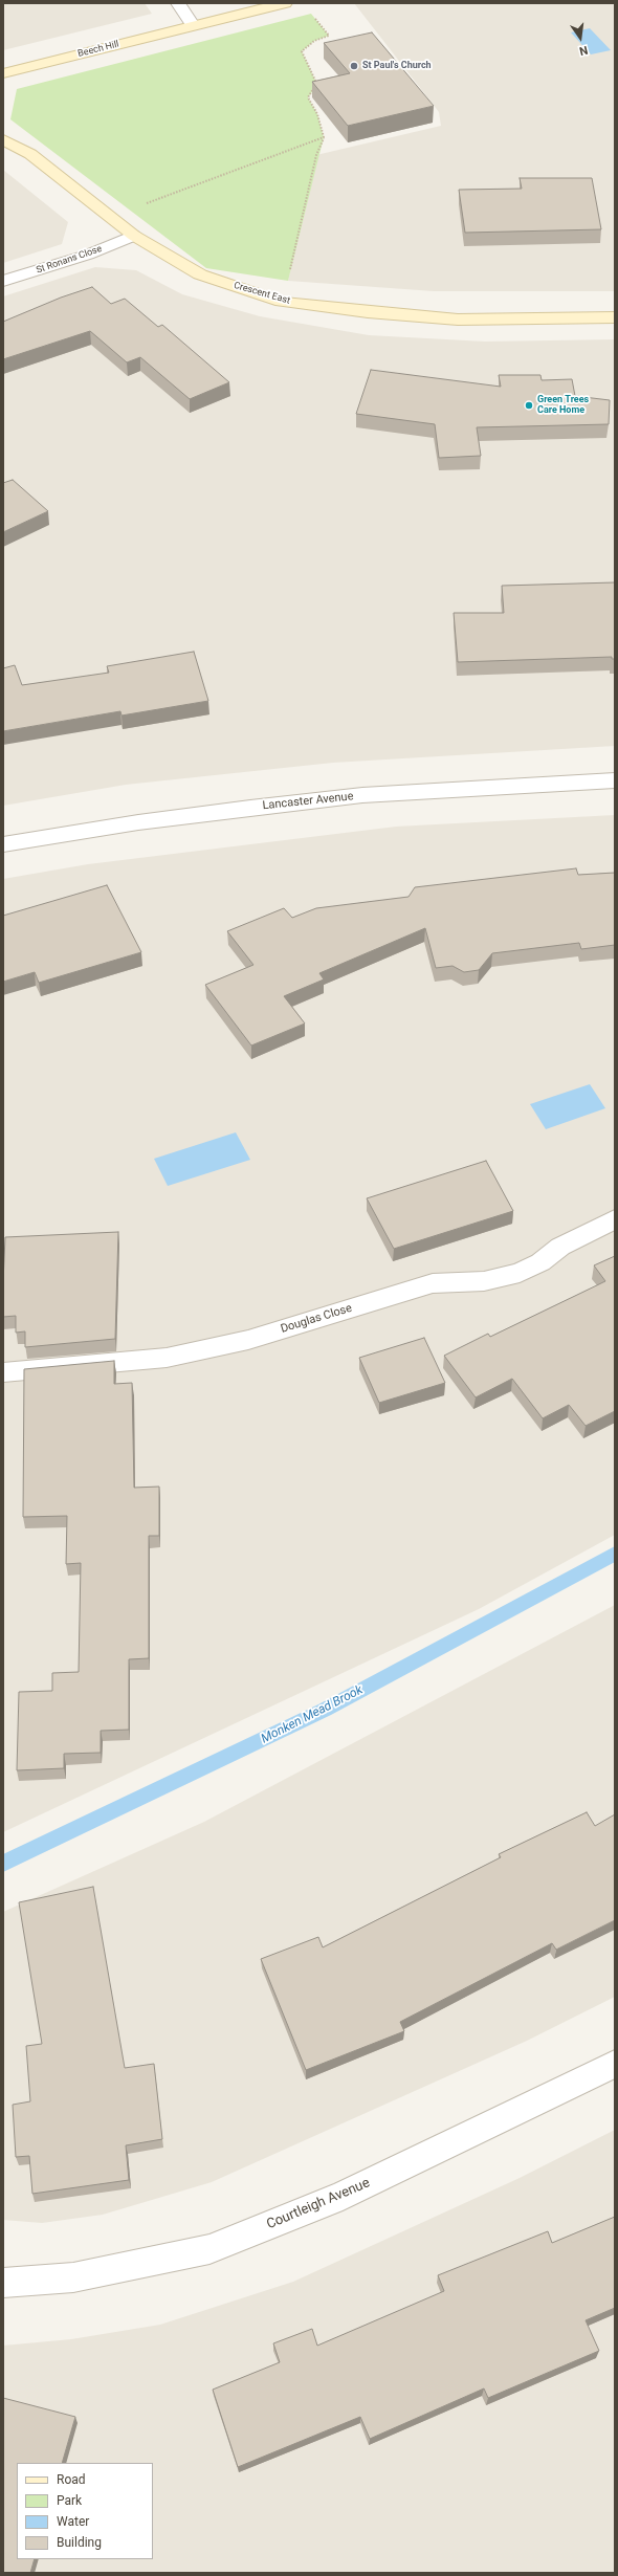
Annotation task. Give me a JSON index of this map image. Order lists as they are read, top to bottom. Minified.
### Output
{"streets":{"street":["Beech Hill","St Ronans Close","Crescent East","Lancaster Avenue","Douglas Close","Courtleigh Avenue"]},"crossings":[["St Ronans Close","Crescent East"]],"water":["Monken Mead Brook"],"places":["St Paul's Church","Green Trees Care Home"],"legend":["Road","Park","Water","Building"],"north":"bottom"}
